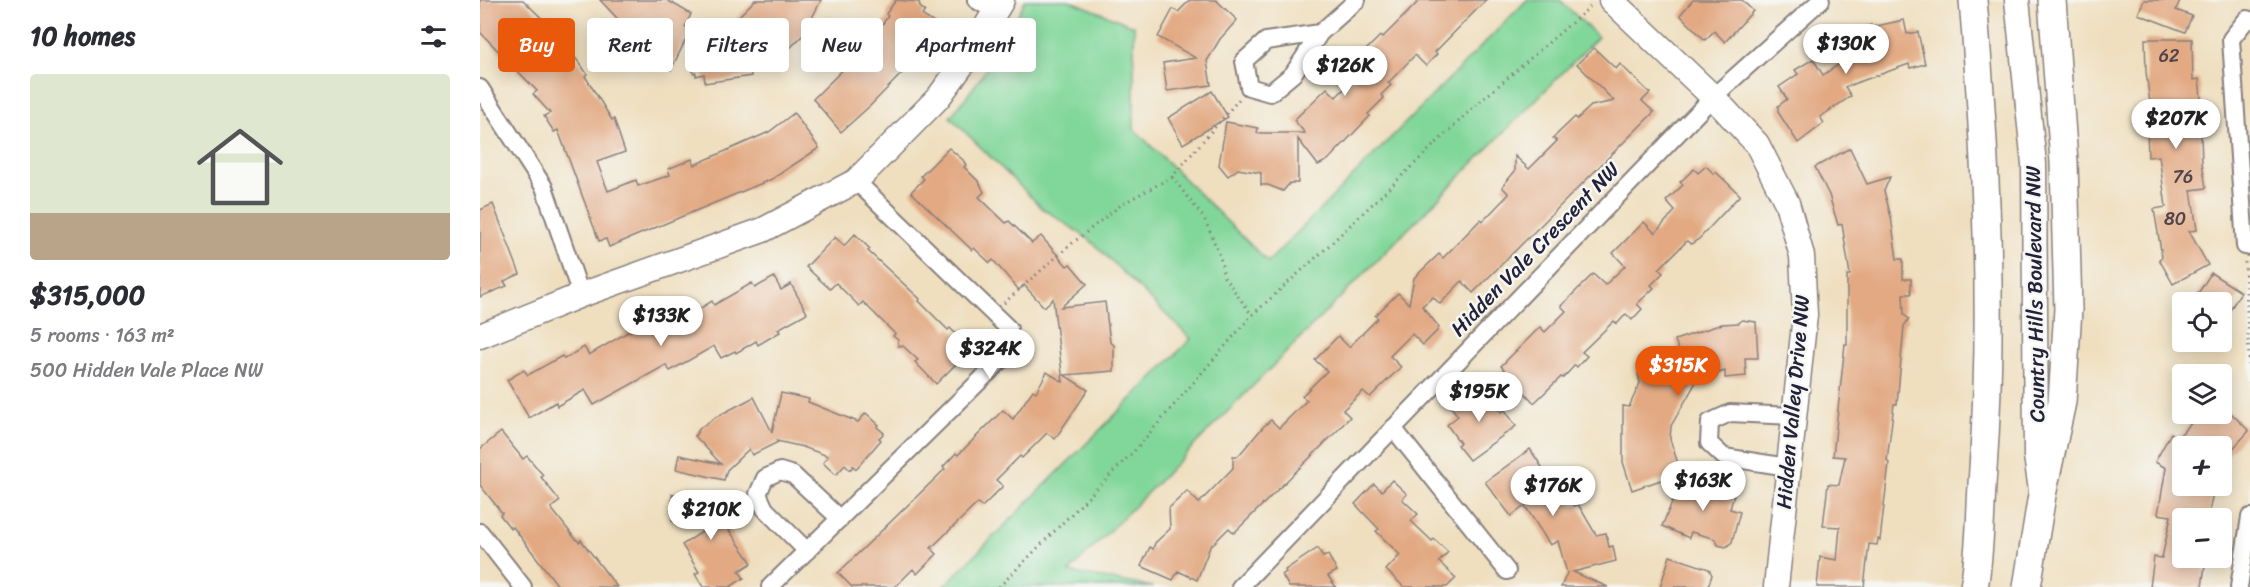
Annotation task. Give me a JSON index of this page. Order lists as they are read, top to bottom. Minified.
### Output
{"streets":{"main road":["Country Hills Boulevard NW"],"street":["Hidden Vale Crescent NW","Hidden Valley Drive NW"]},"crossings":[["Hidden Vale Crescent NW","Hidden Valley Drive NW"]],"house_numbers":["62","76","80"],"page":{"heading":"10 homes","chip":["Buy","Rent","Filters","New","Apartment"],"price":["$130K","$126K","$207K","$133K","$324K","$315K","$195K","$163K","$176K","$210K"],"list":[{"name":"$315,000","note":"5 rooms · 163 m² · 500 Hidden Vale Place NW"}],"map_buttons":["+","−"]}}
